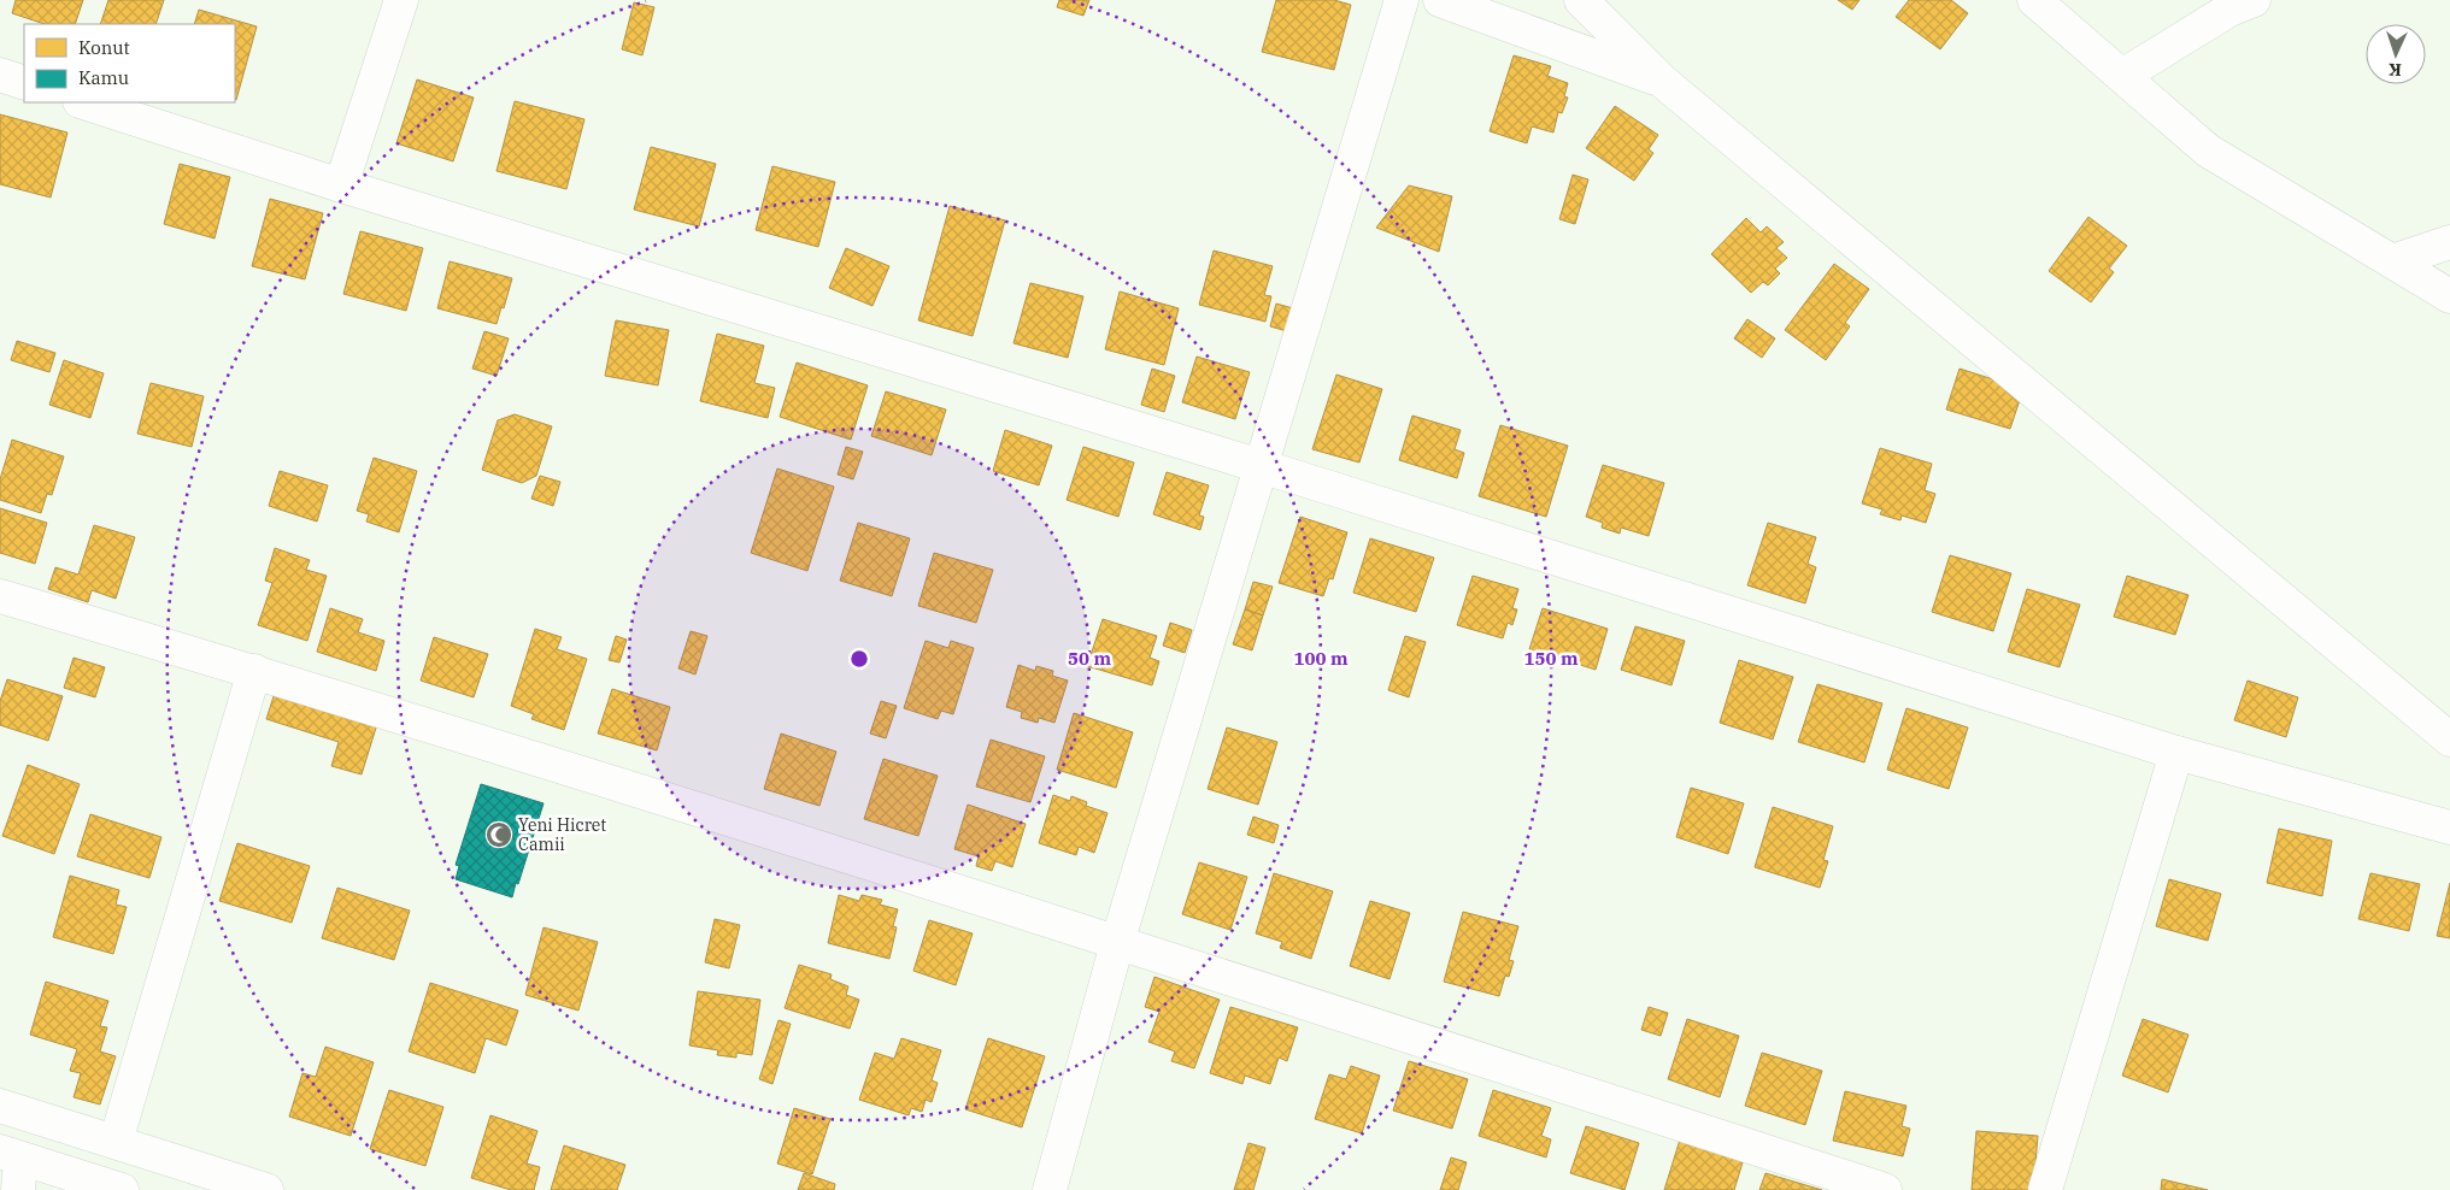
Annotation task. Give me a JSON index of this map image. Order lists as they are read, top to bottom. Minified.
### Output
{"places":{"mosque":["Yeni Hicret Camii"]},"legend":["Konut","Kamu"],"north":"bottom","rings":["50 m","100 m","150 m"]}
